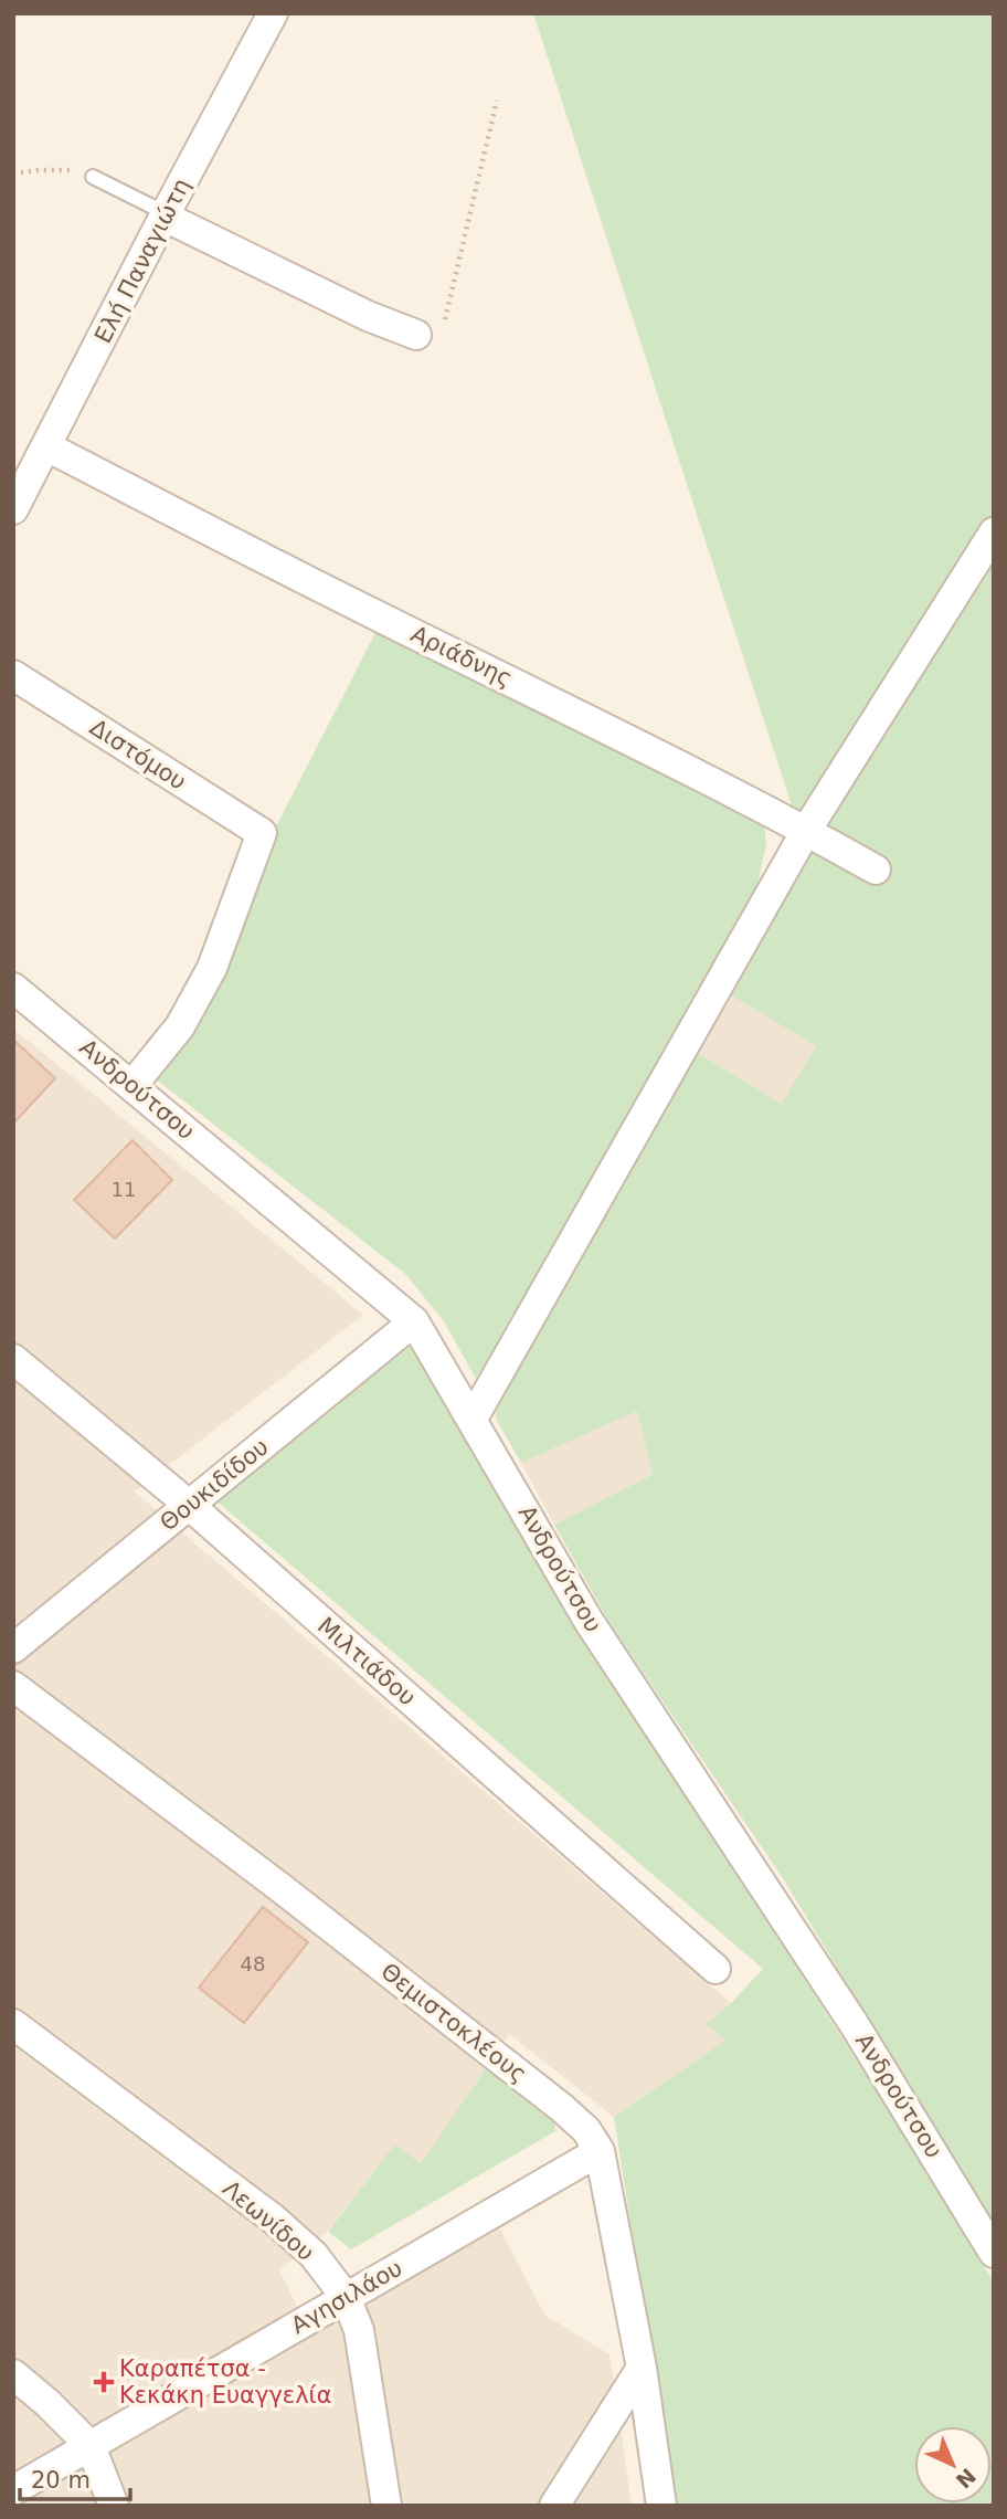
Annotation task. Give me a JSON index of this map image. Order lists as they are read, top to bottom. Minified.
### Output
{"streets":{"street":["Ελή Παναγιώτη","Αριάδνης","Διστόμου","Ανδρούτσου","Θουκιδίδου","Μιλτιάδου","Θεμιστοκλέους","Λεωνίδου","Αγησιλάου"]},"crossings":[["Ελή Παναγιώτη","Αριάδνης"],["Διστόμου","Ανδρούτσου"],["Ανδρούτσου","Θουκιδίδου"],["Θουκιδίδου","Μιλτιάδου"],["Θεμιστοκλέους","Αγησιλάου"],["Λεωνίδου","Αγησιλάου"]],"places":{"health":["Καραπέτσα - Κεκάκη Ευαγγελία"]},"house_numbers":["11","48"],"scale_bar":"20 m","north":"bottom right"}
